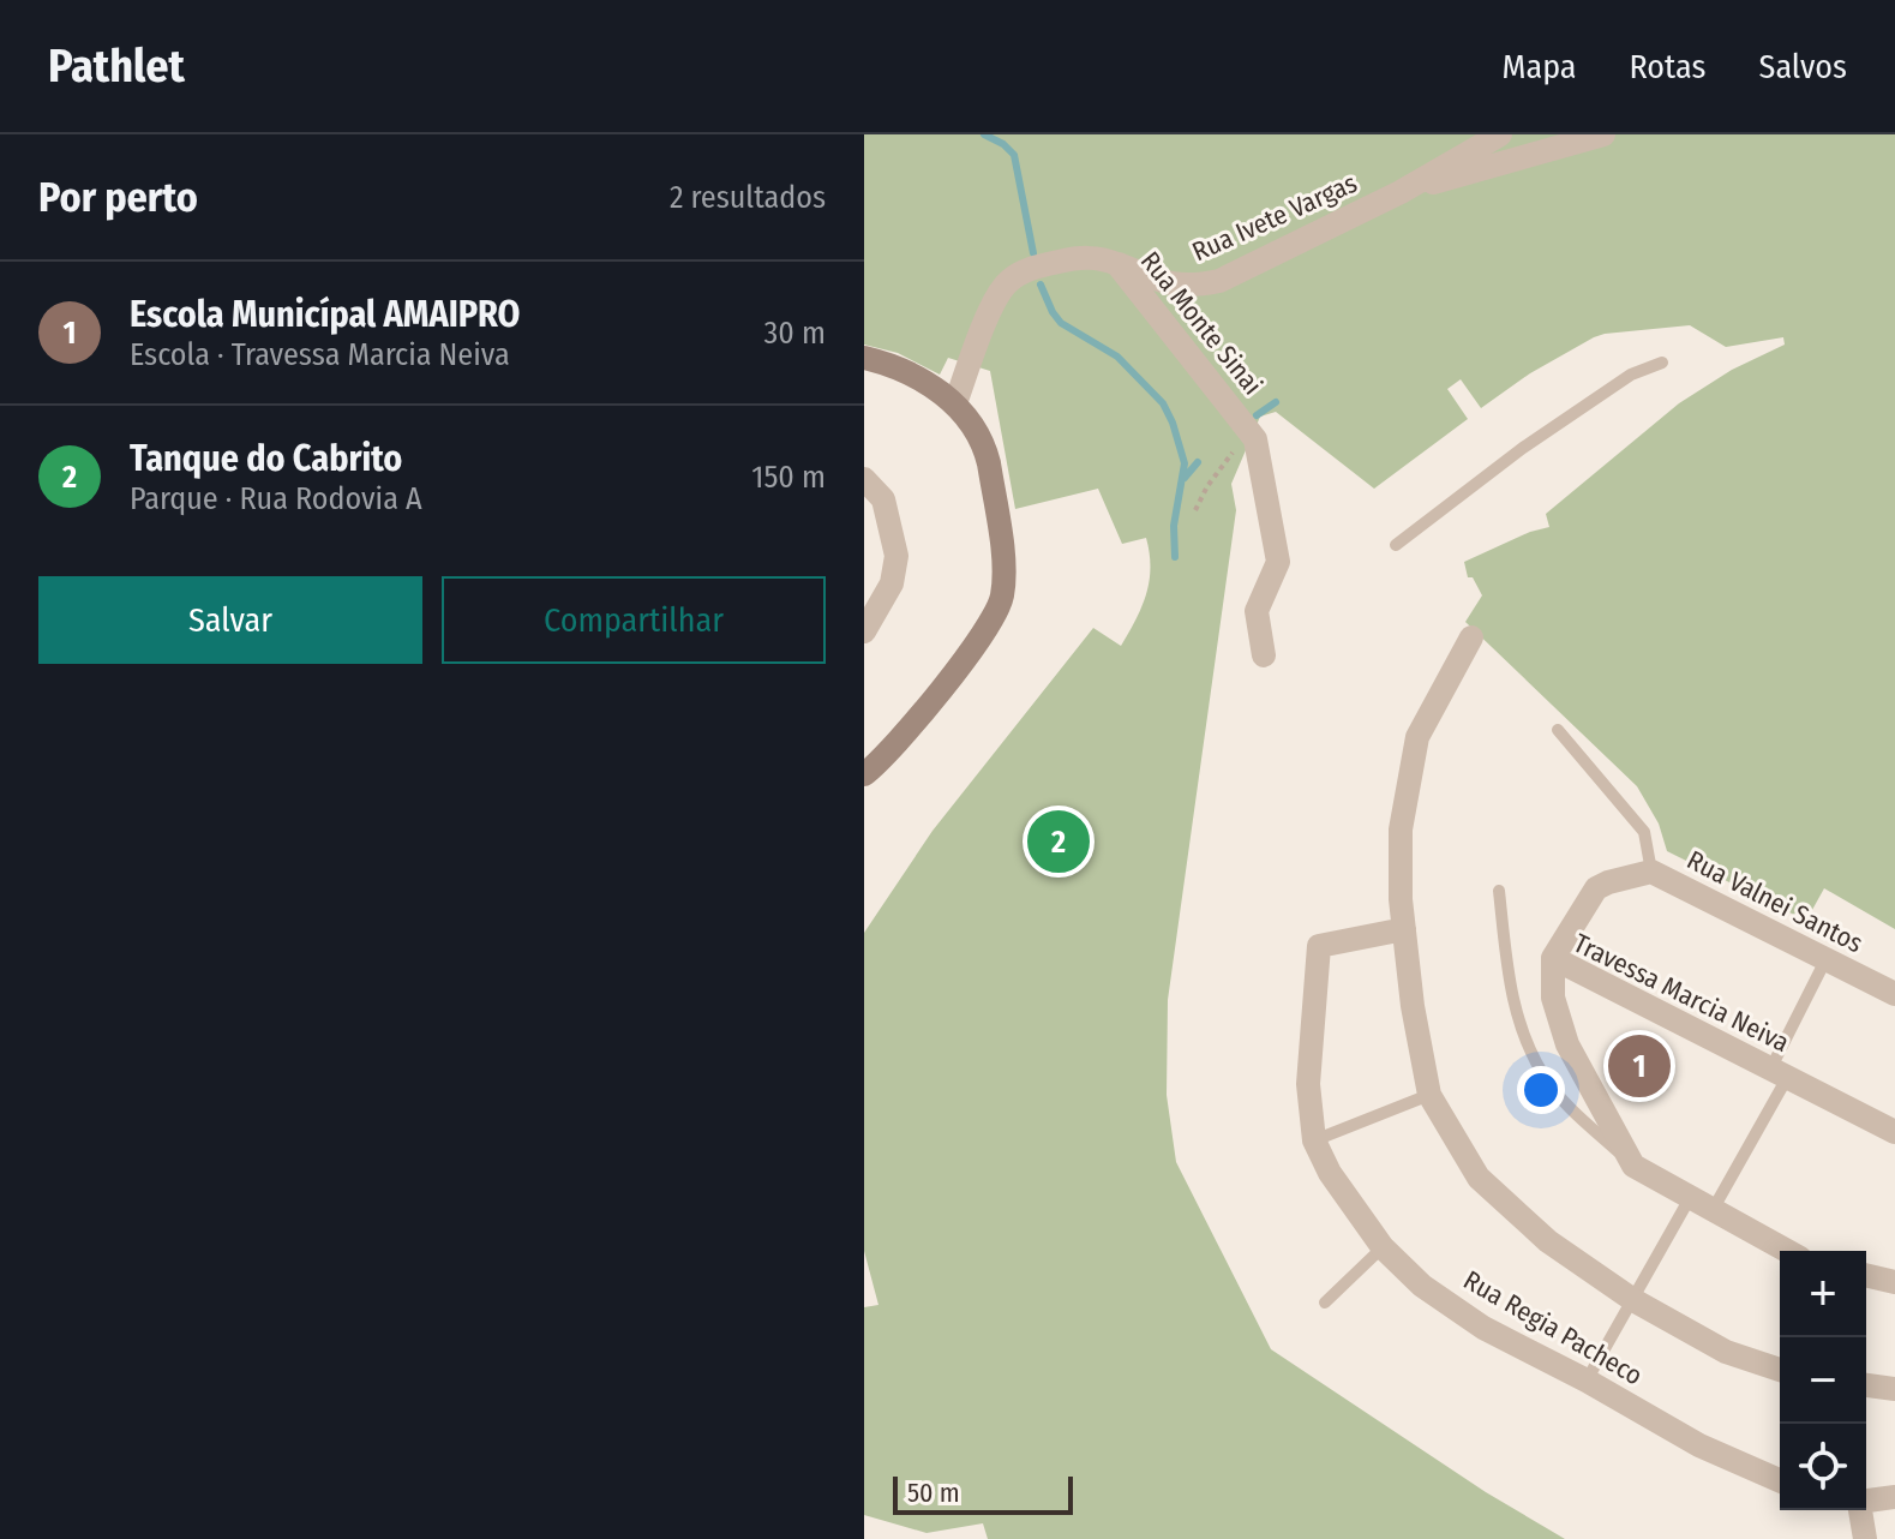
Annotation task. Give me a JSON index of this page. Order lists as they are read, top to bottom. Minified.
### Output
{"streets":{"street":["Rua Ivete Vargas","Rua Monte Sinai","Rua Valnei Santos","Travessa Marcia Neiva","Rua Regia Pacheco"]},"crossings":[["Rua Ivete Vargas","Rua Monte Sinai"],["Rua Valnei Santos","Travessa Marcia Neiva"]],"scale_bar":"50 m","page":{"header":"Pathlet","nav":["Mapa","Rotas","Salvos"],"heading":["Por perto","2 resultados"],"list":[{"mark":"1","name":"Escola Municípal AMAIPRO","note":"Escola · Travessa Marcia Neiva","value":"30 m"},{"mark":"2","name":"Tanque do Cabrito","note":"Parque · Rua Rodovia A","value":"150 m"}],"buttons":["Salvar","Compartilhar"],"pins":["2","1"],"map_buttons":["+","−"],"scale":"50 m"}}
